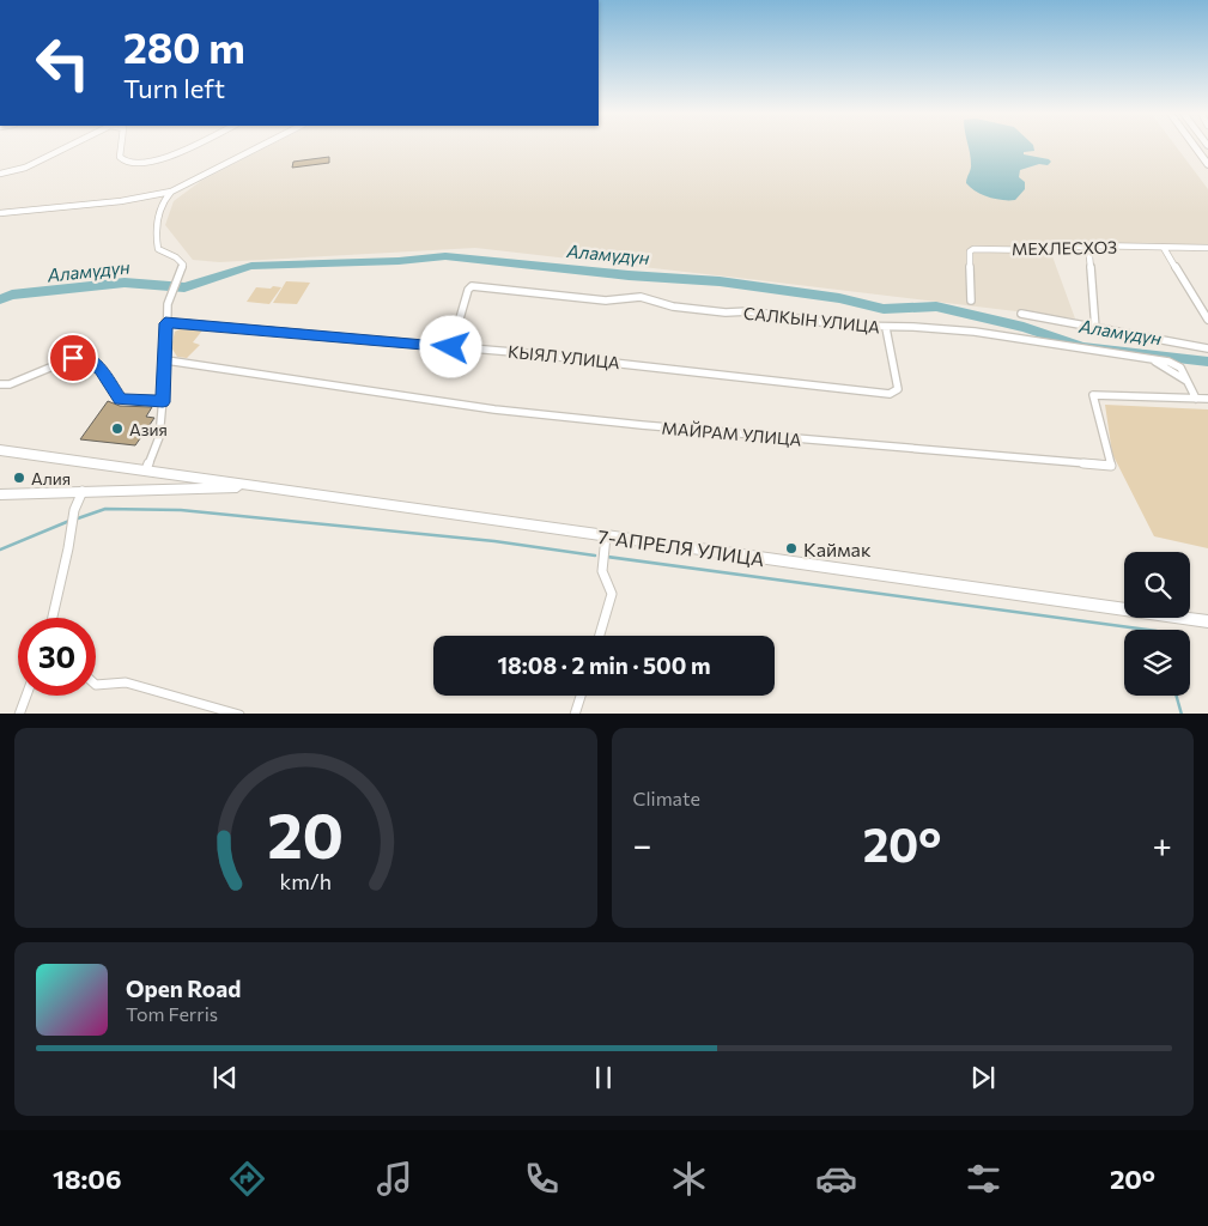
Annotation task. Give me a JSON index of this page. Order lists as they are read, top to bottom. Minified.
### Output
{"streets":{"main road":["7-АПРЕЛЯ УЛИЦА"],"street":["МЕХЛЕСХОЗ","САЛКЫН УЛИЦА","КЫЯЛ УЛИЦА","МАЙРАМ УЛИЦА"]},"crossings":[["САЛКЫН УЛИЦА","КЫЯЛ УЛИЦА"],["САЛКЫН УЛИЦА","МАЙРАМ УЛИЦА"]],"water":["Аламүдүн"],"places":["Азия","Алия","Каймак"],"page":{"turn":["280 m","Turn left"],"limit":"30","trip":"18:08 · 2 min · 500 m","tile":"Climate","heat":["−","20°","+"],"song":["Open Road","Tom Ferris"],"tabs":["18:06","20°"],"gauge":["20","km/h"]}}
